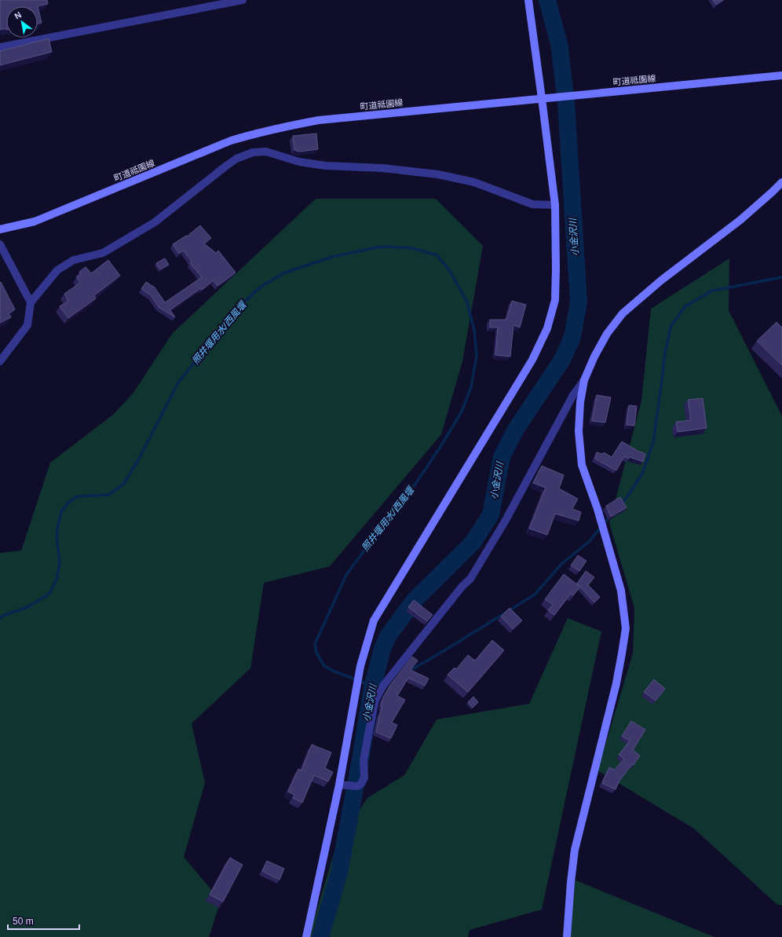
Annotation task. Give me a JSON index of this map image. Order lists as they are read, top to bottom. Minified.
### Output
{"streets":{"street":["町道祗園線"]},"water":["小金沢川","照井堰用水/西風堰"],"scale_bar":"50 m","north":"top left"}
